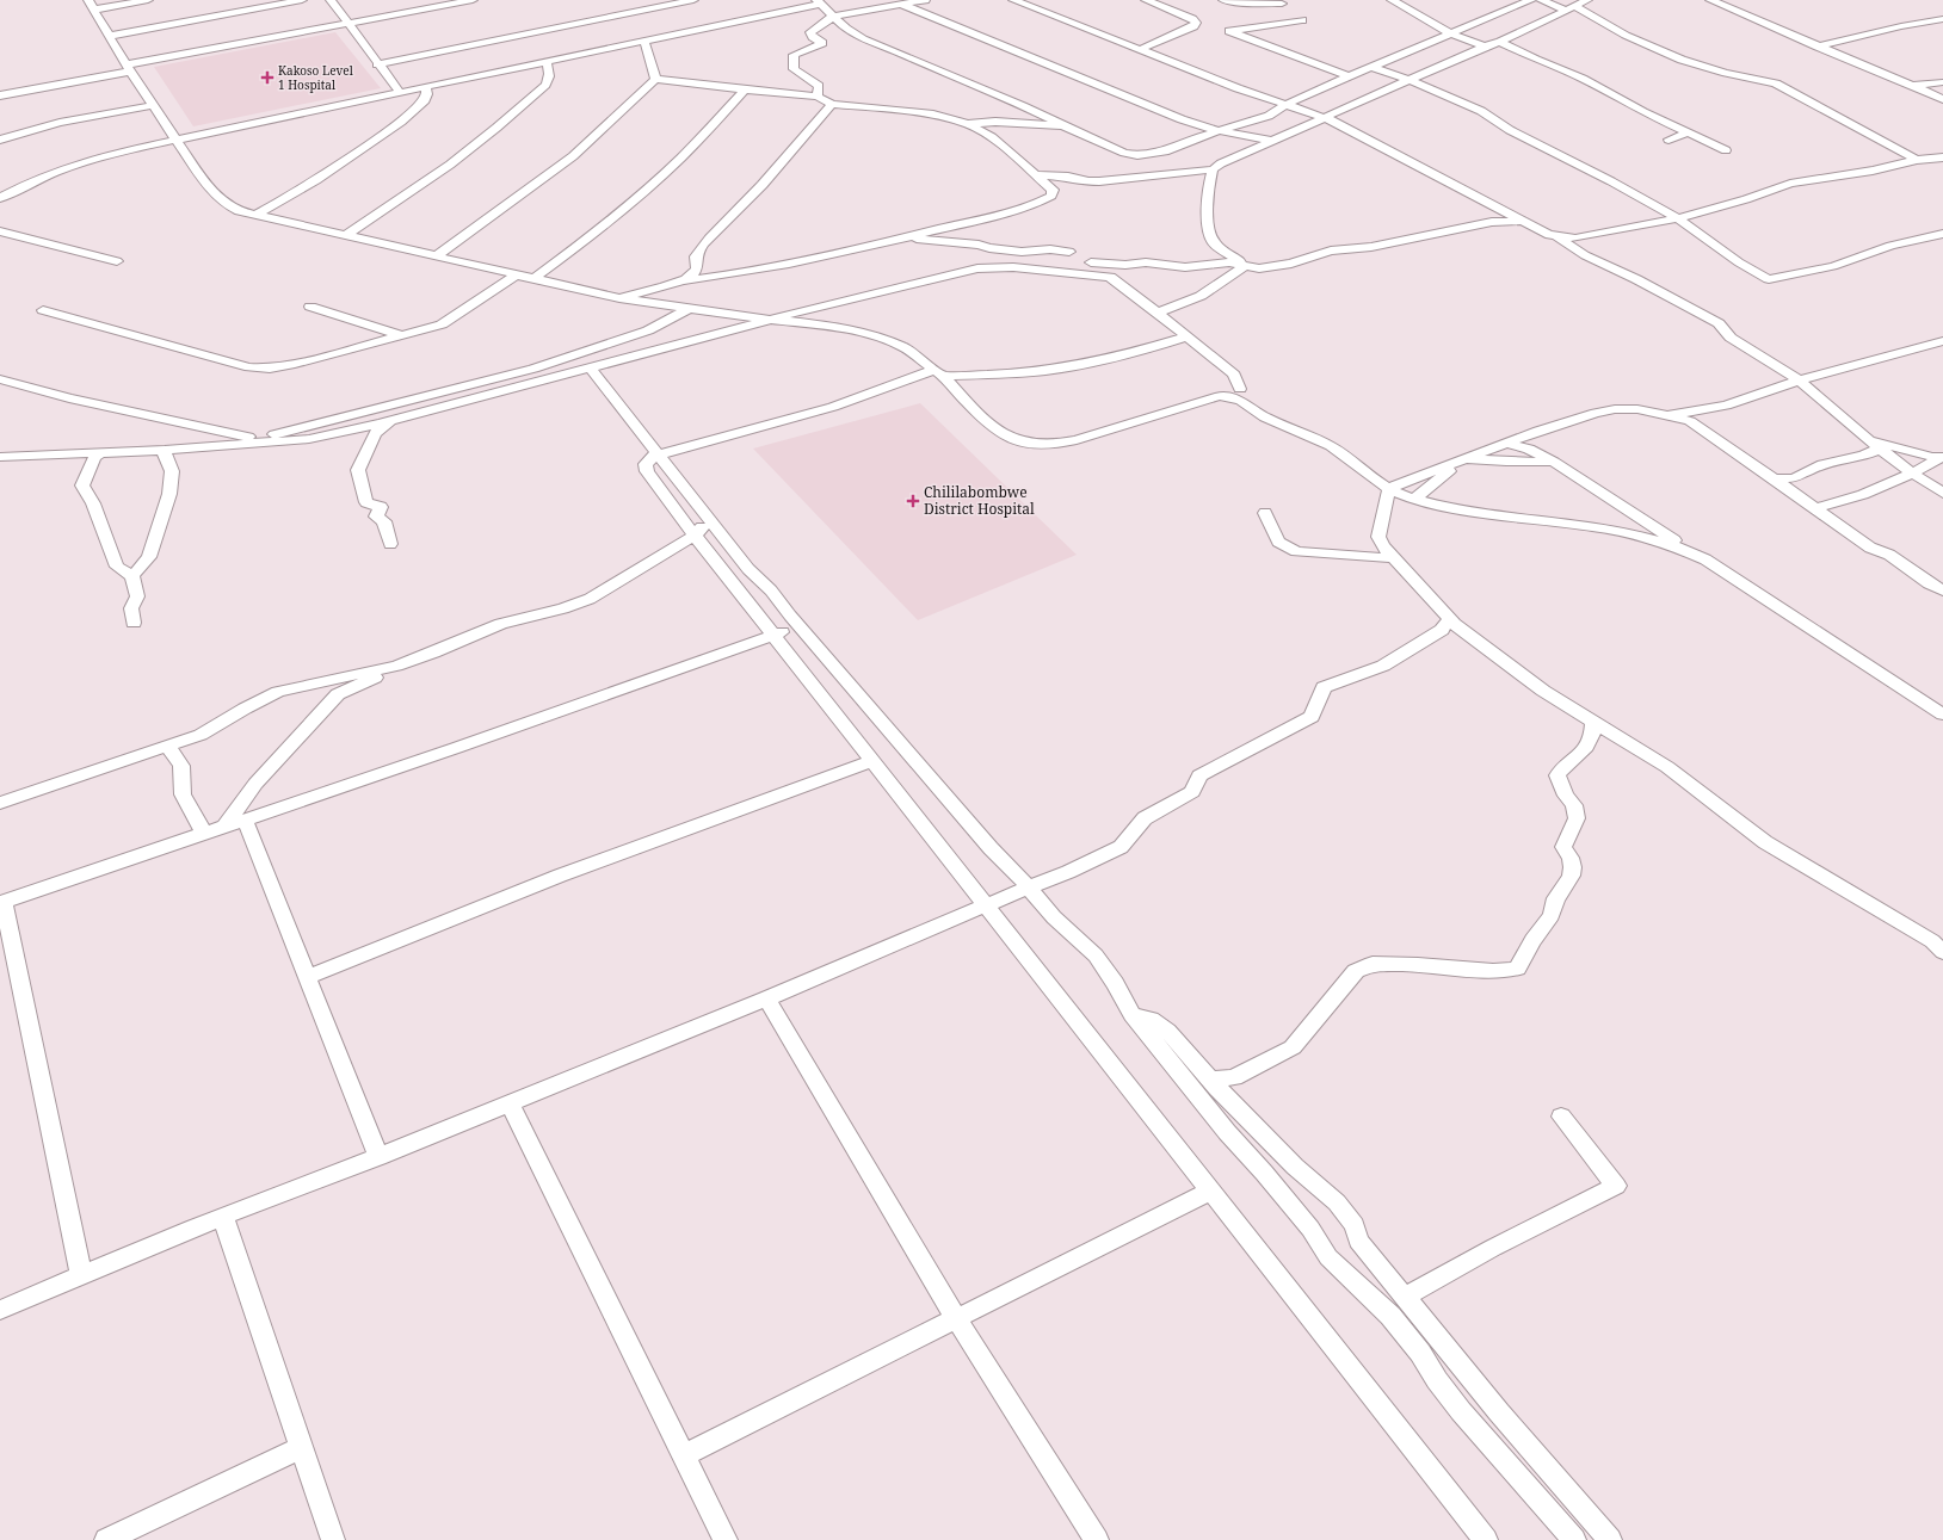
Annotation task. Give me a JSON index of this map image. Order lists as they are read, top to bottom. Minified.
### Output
{"places":{"health":["Kakoso Level 1 Hospital","Chililabombwe District Hospital"]}}
